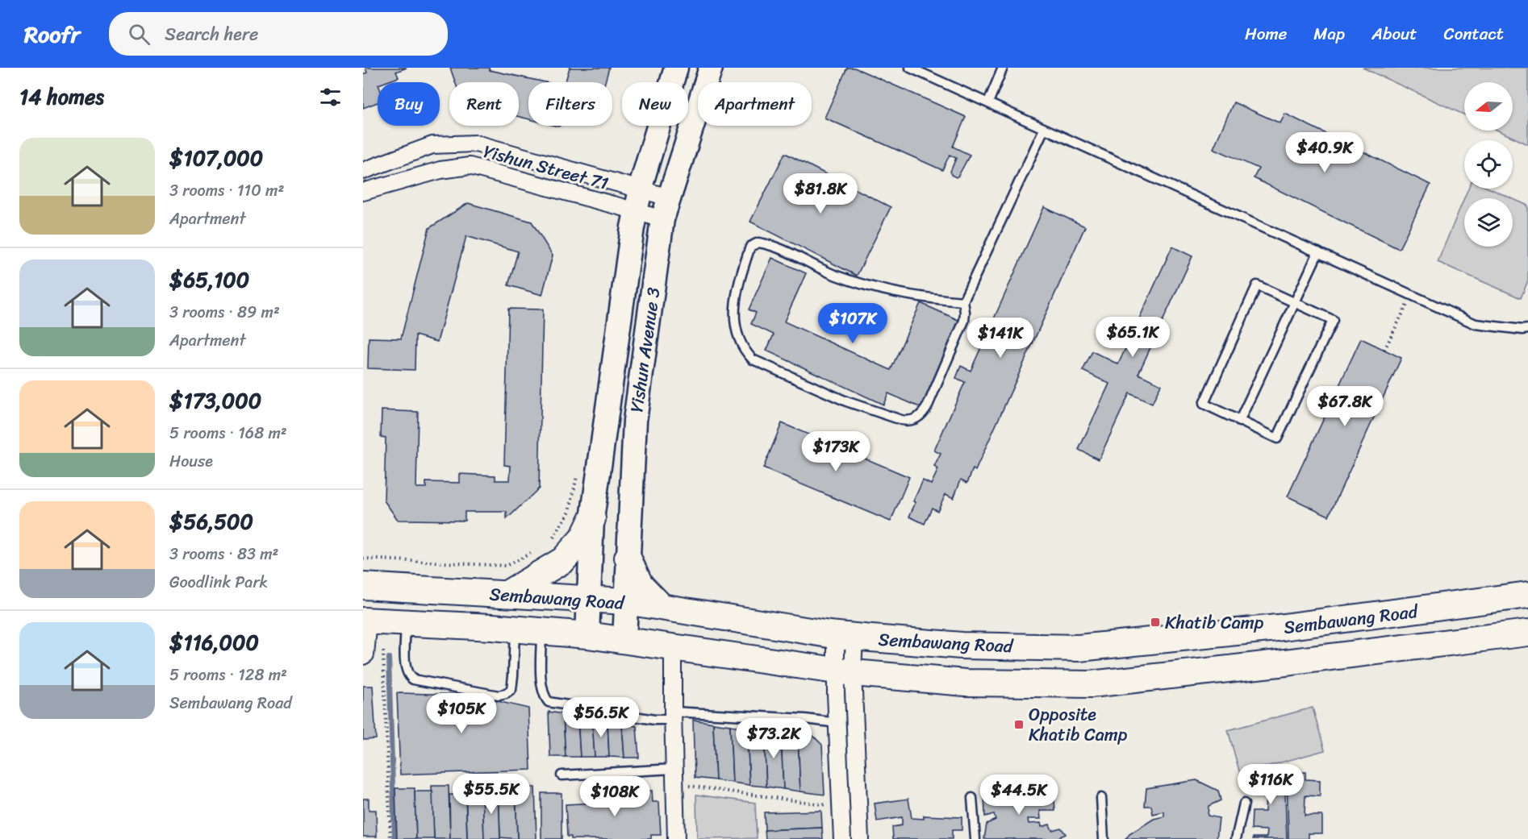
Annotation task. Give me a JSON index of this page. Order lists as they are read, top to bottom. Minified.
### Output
{"streets":{"main road":["Yishun Avenue 3","Sembawang Road"],"street":["Yishun Street 71"]},"crossings":[["Yishun Street 71","Yishun Avenue 3"],["Yishun Avenue 3","Sembawang Road"]],"places":{"transit":["Khatib Camp","Opposite Khatib Camp"]},"north":"left","page":{"header":"Roofr","search":"Search here","nav":["Home","Map","About","Contact"],"heading":"14 homes","chip":["Buy","Rent","Filters","New","Apartment"],"list":[{"name":"$107,000","note":"3 rooms · 110 m² · Apartment"},{"name":"$65,100","note":"3 rooms · 89 m² · Apartment"},{"name":"$173,000","note":"5 rooms · 168 m² · House"},{"name":"$56,500","note":"3 rooms · 83 m² · Goodlink Park"},{"name":"$116,000","note":"5 rooms · 128 m² · Sembawang Road"}],"price":["$40.9K","$81.8K","$107K","$65.1K","$141K","$67.8K","$173K","$105K","$56.5K","$73.2K","$116K","$55.5K","$44.5K","$108K"]}}
